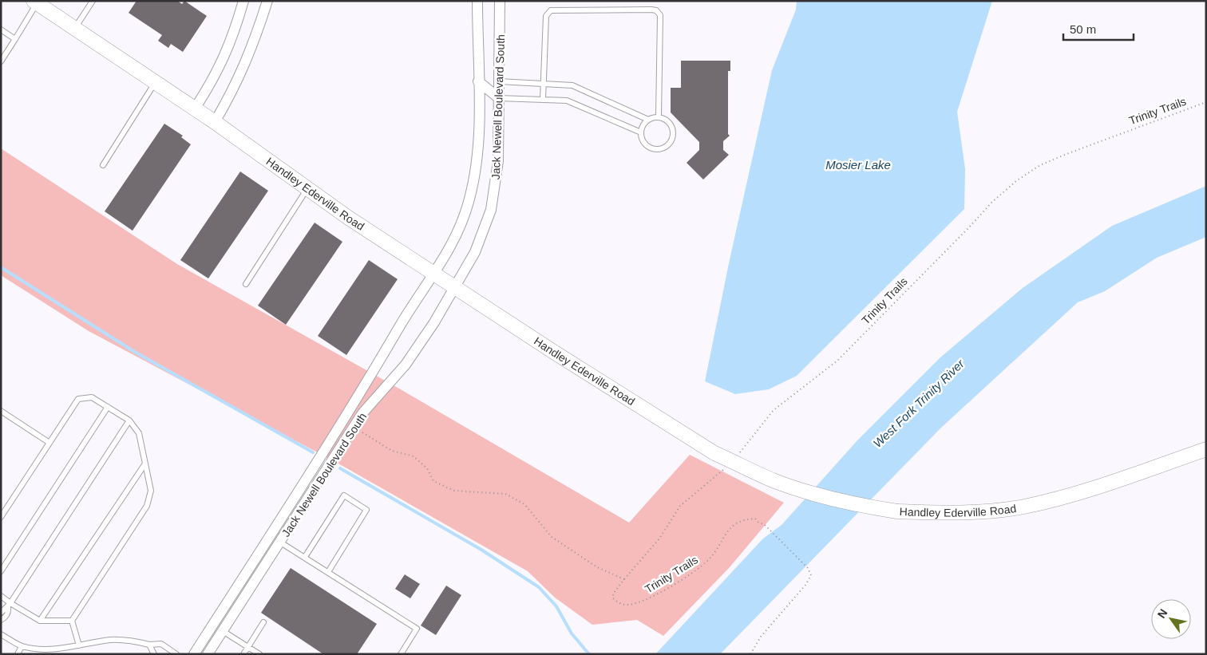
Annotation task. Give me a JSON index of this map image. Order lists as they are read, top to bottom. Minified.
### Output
{"streets":{"main road":["Handley Ederville Road"],"street":["Jack Newell Boulevard South"],"path":["Trinity Trails"]},"crossings":[["Jack Newell Boulevard South","Handley Ederville Road"]],"water":["Mosier Lake","West Fork Trinity River"],"scale_bar":"50 m","north":"top left"}
